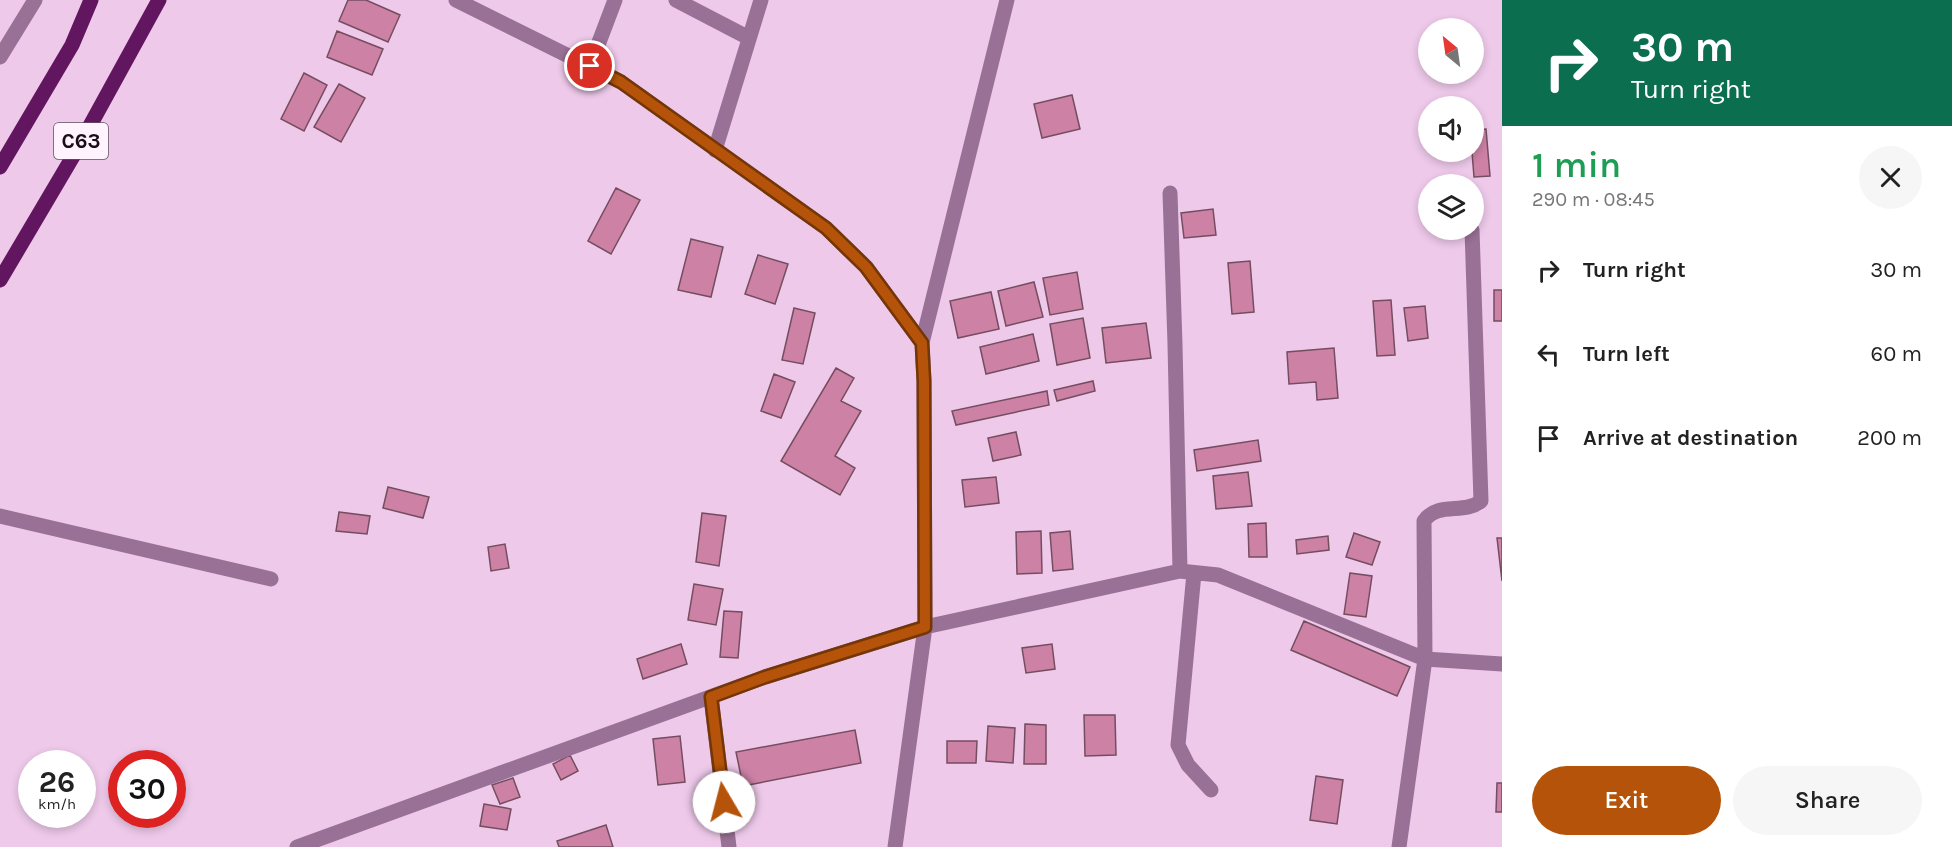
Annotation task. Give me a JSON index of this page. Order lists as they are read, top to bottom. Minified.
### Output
{"streets":{"main road":["C63"]},"north":"top left","page":{"turn":["30 m","Turn right"],"heading":["1 min","290 m · 08:45"],"list":[{"name":"Turn right","value":"30 m"},{"name":"Turn left","value":"60 m"},{"name":"Arrive at destination","value":"200 m"}],"speed":"26 km/h","limit":"30","buttons":["Exit","Share"]}}
